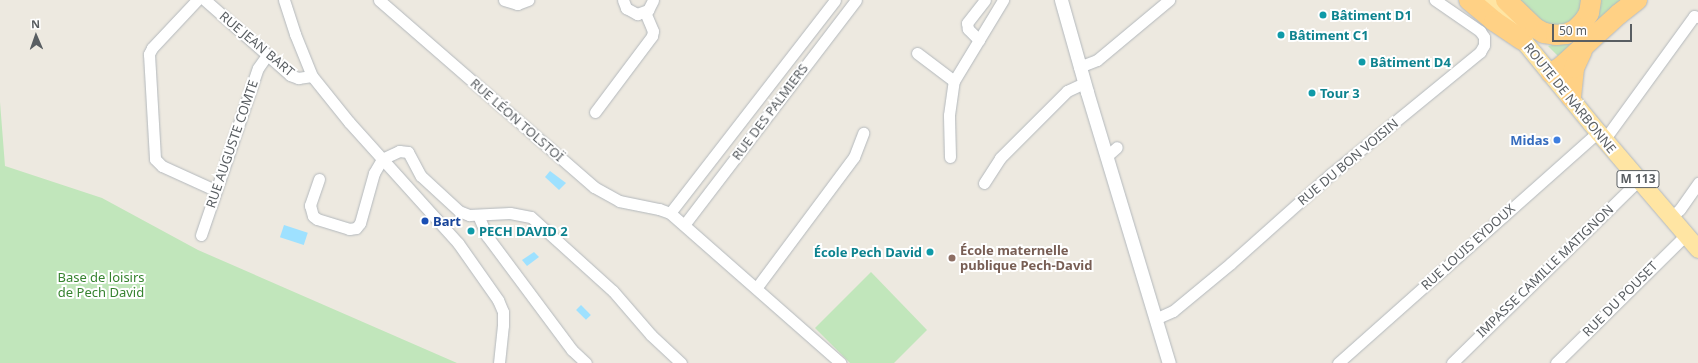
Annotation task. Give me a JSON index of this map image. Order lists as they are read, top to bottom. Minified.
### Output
{"streets":{"main road":["ROUTE DE NARBONNE","M 113"],"street":["RUE JEAN BART","RUE DES PALMIERS","RUE LÉON TOLSTOÏ","RUE AUGUSTE COMTE","RUE DU BON VOISIN","RUE LOUIS EYDOUX","IMPASSE CAMILLE MATIGNON","RUE DU POUSET"]},"crossings":[["RUE JEAN BART","RUE AUGUSTE COMTE"],["ROUTE DE NARBONNE","RUE LOUIS EYDOUX"],["ROUTE DE NARBONNE","IMPASSE CAMILLE MATIGNON"],["ROUTE DE NARBONNE","RUE DU POUSET"],["RUE DES PALMIERS","RUE LÉON TOLSTOÏ"]],"parks":["Base de loisirs de Pech David"],"places":["Bâtiment D1","Bâtiment C1","Bâtiment D4","Tour 3","Midas","Bart","PECH DAVID 2","École Pech David","École maternelle publique Pech-David"],"scale_bar":"50 m","north":"top"}
